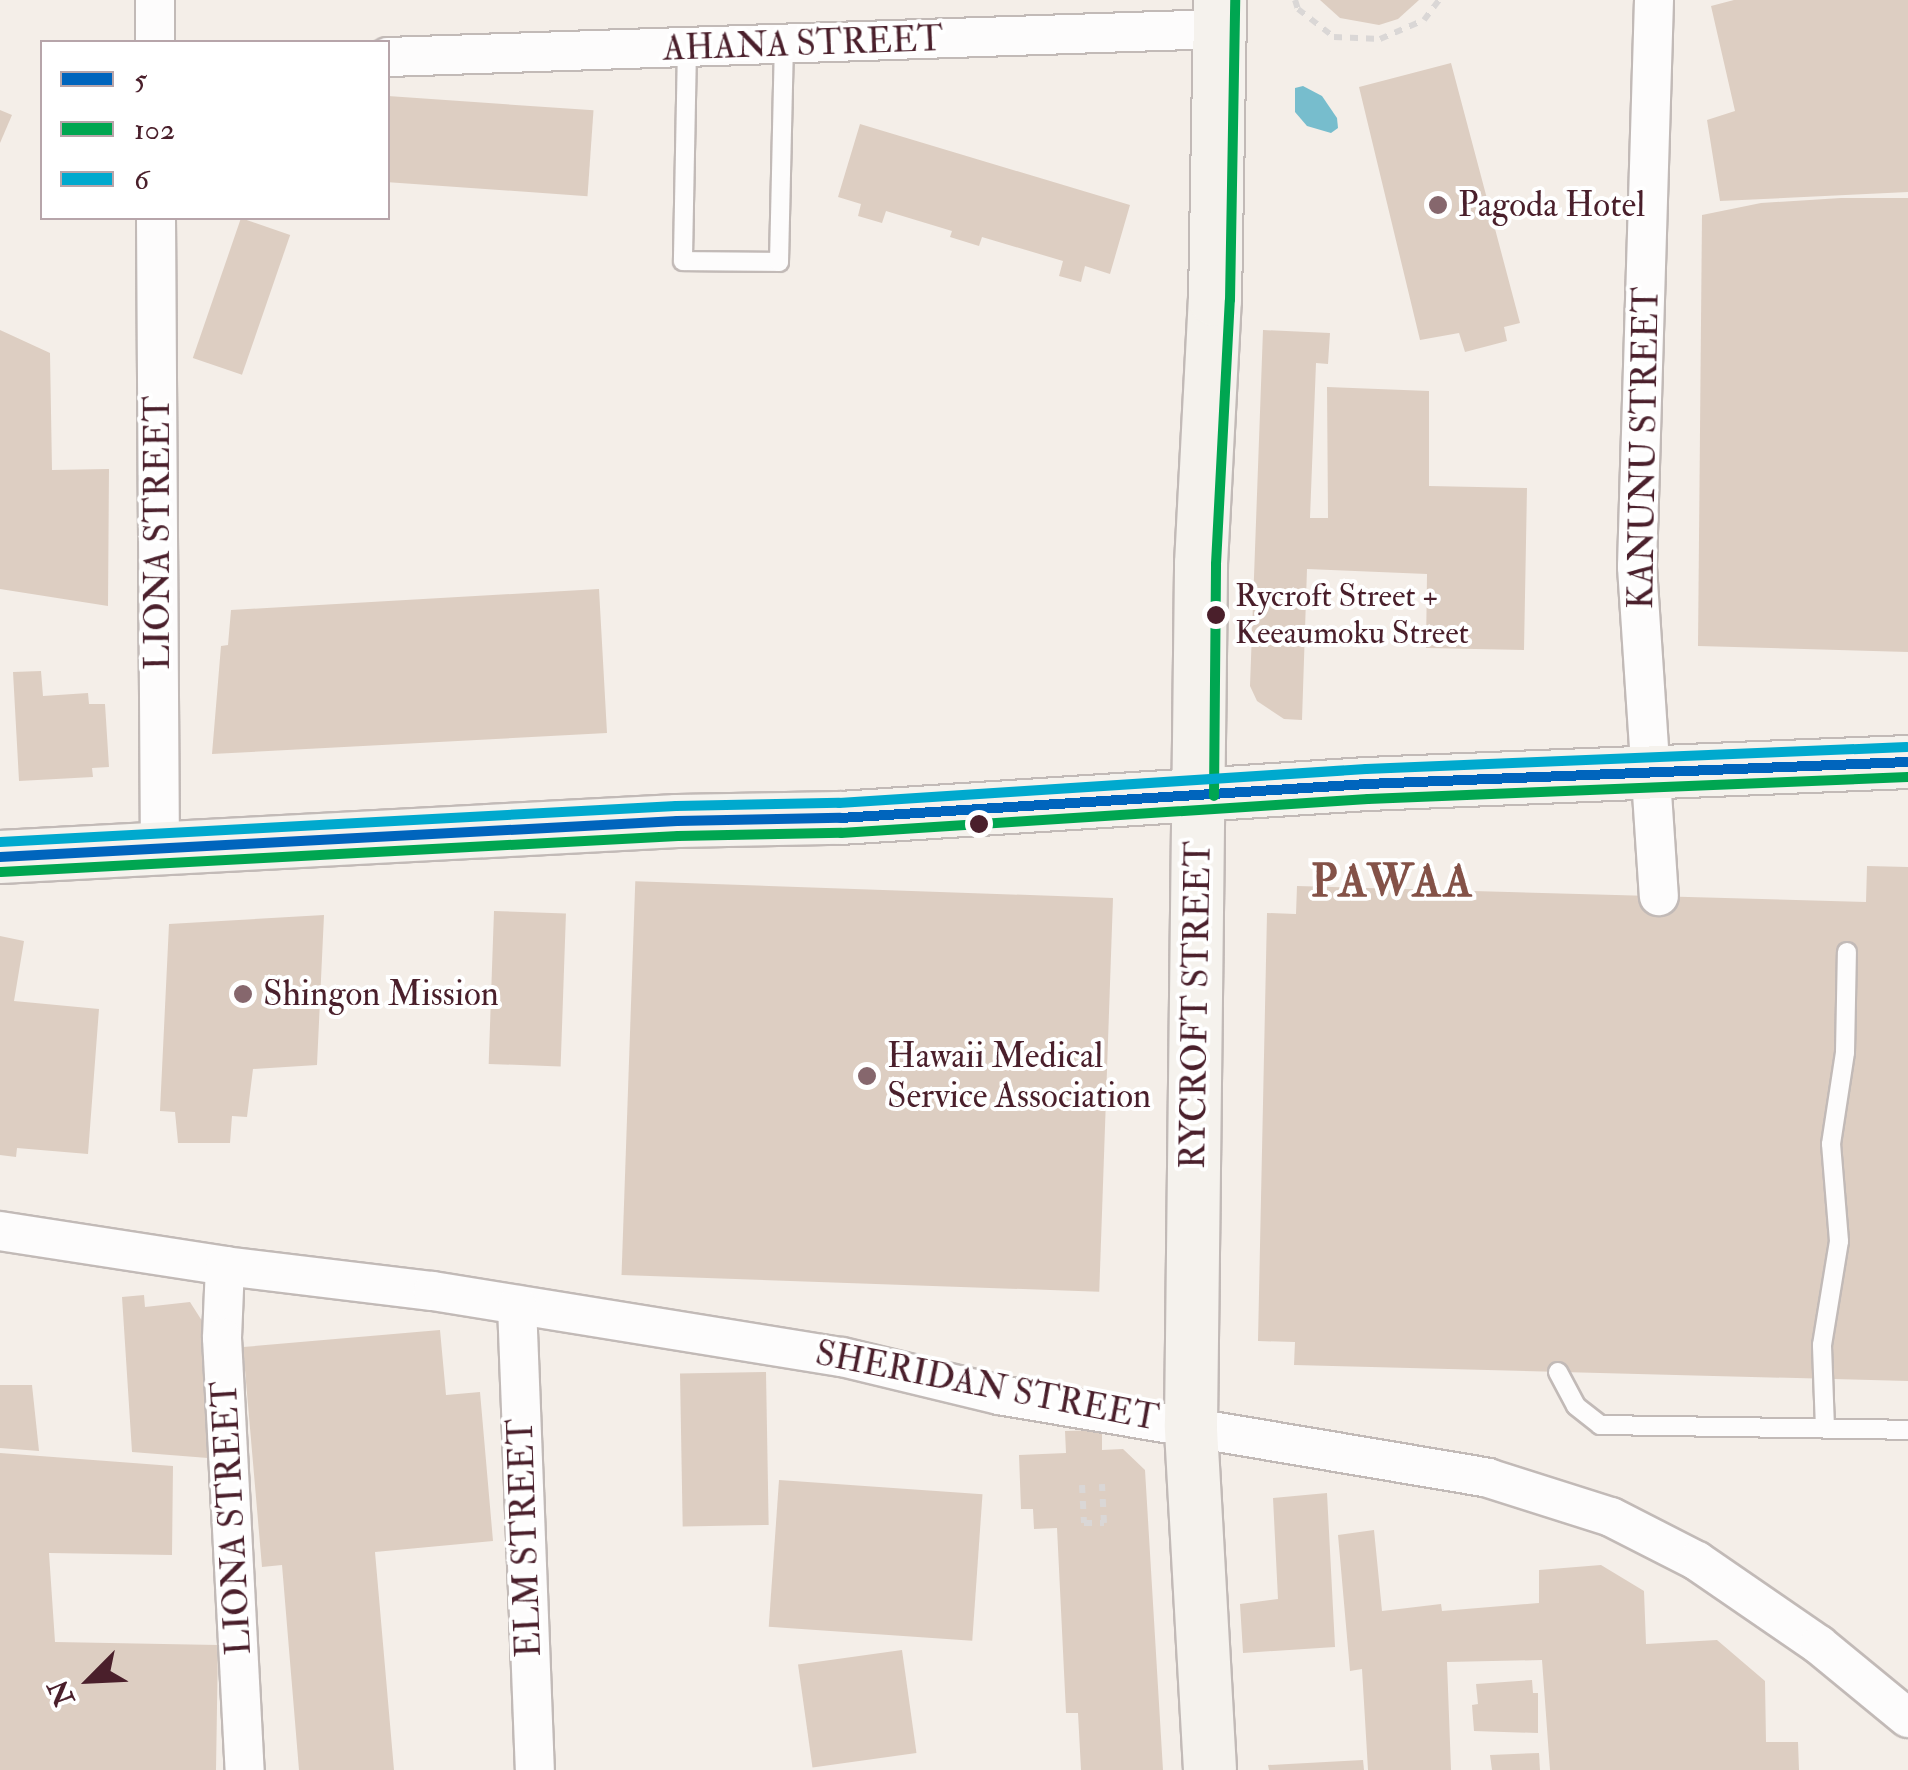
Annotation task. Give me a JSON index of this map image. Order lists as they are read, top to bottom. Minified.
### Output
{"streets":{"main road":["RYCROFT STREET"],"street":["AHANA STREET","KANUNU STREET","LIONA STREET","SHERIDAN STREET","ELM STREET"]},"crossings":[["AHANA STREET","RYCROFT STREET"],["LIONA STREET","SHERIDAN STREET"],["RYCROFT STREET","SHERIDAN STREET"],["SHERIDAN STREET","ELM STREET"]],"districts":["PAWAA"],"places":["Pagoda Hotel","Rycroft Street + Keeaumoku Street","Shingon Mission","Hawaii Medical Service Association"],"lines":["transit line 102","transit line 6","transit line 5"],"legend":["5","102","6"],"north":"bottom left"}
